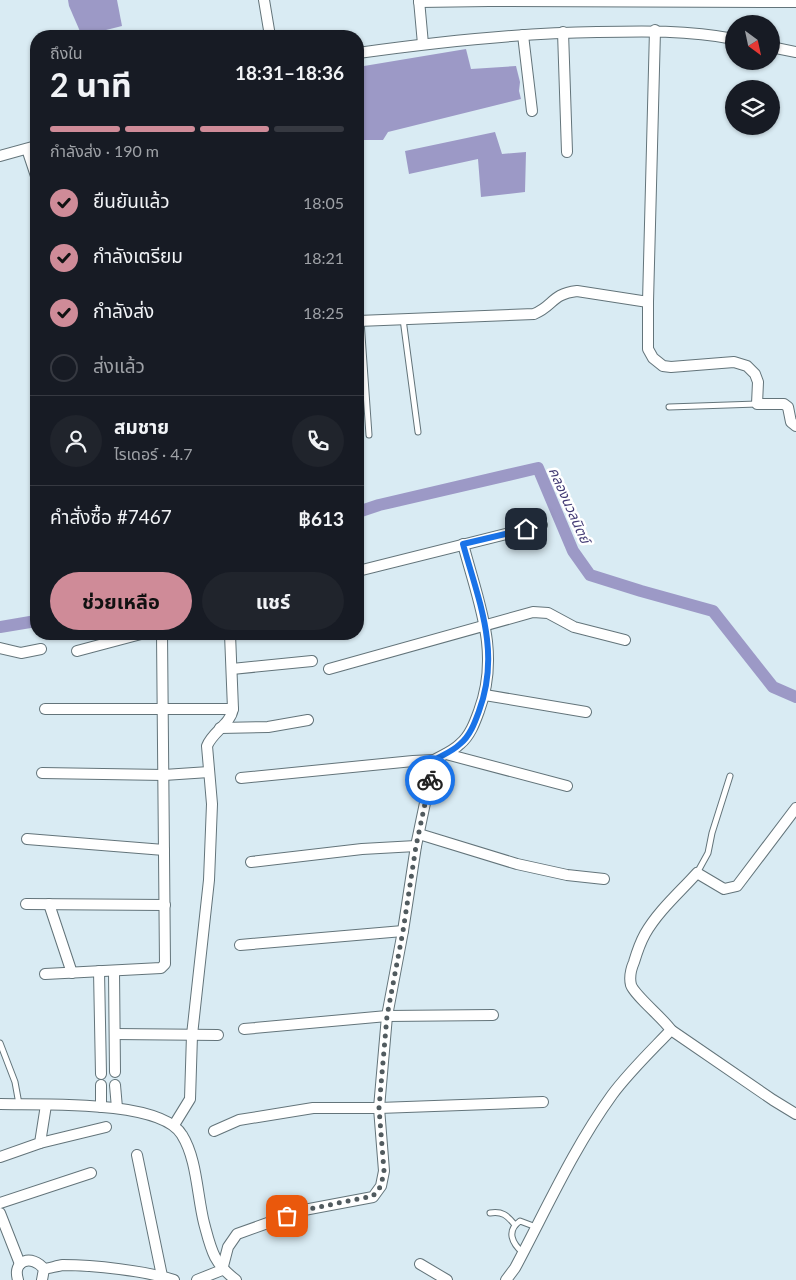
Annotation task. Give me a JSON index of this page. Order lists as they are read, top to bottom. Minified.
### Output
{"water":["คลองนวลนิตย์"],"north":"bottom right","page":{"heading":["2 นาที","ถึงใน","18:31–18:36"],"panel":["สมชาย","ไรเดอร์ · 4.7","คำสั่งซื้อ #7467","฿613"],"bar":"กำลังส่ง · 190 m","list":[["ยืนยันแล้ว","18:05"],["กำลังเตรียม","18:21"],["กำลังส่ง","18:25"],"ส่งแล้ว"],"buttons":["ช่วยเหลือ","แชร์"]}}
